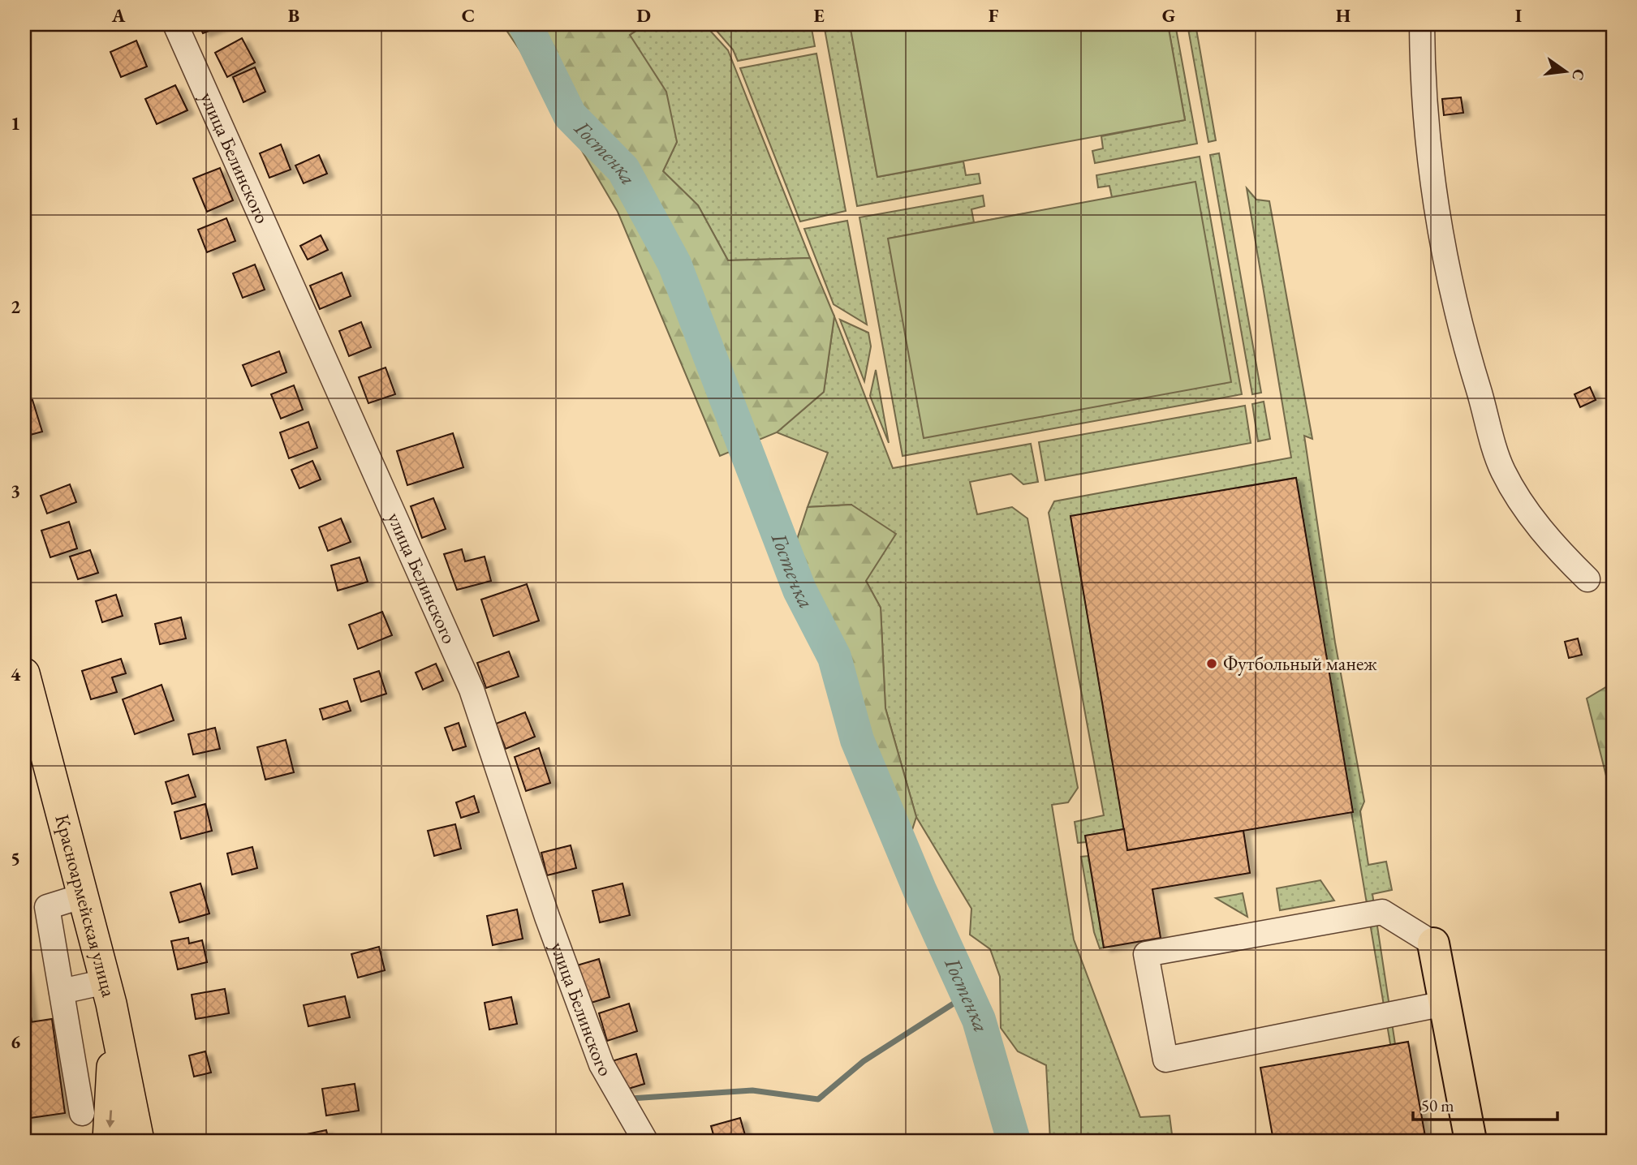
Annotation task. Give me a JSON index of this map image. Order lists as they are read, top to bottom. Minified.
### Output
{"streets":{"main road":["Красноармейская улица"],"street":["улица Белинского"]},"water":["Гостенка"],"places":["Футбольный манеж"],"scale_bar":"50 m","north":"right","grid":{"columns":["A","B","C","D","E","F","G","H","I"],"rows":["1","2","3","4","5","6"]}}
